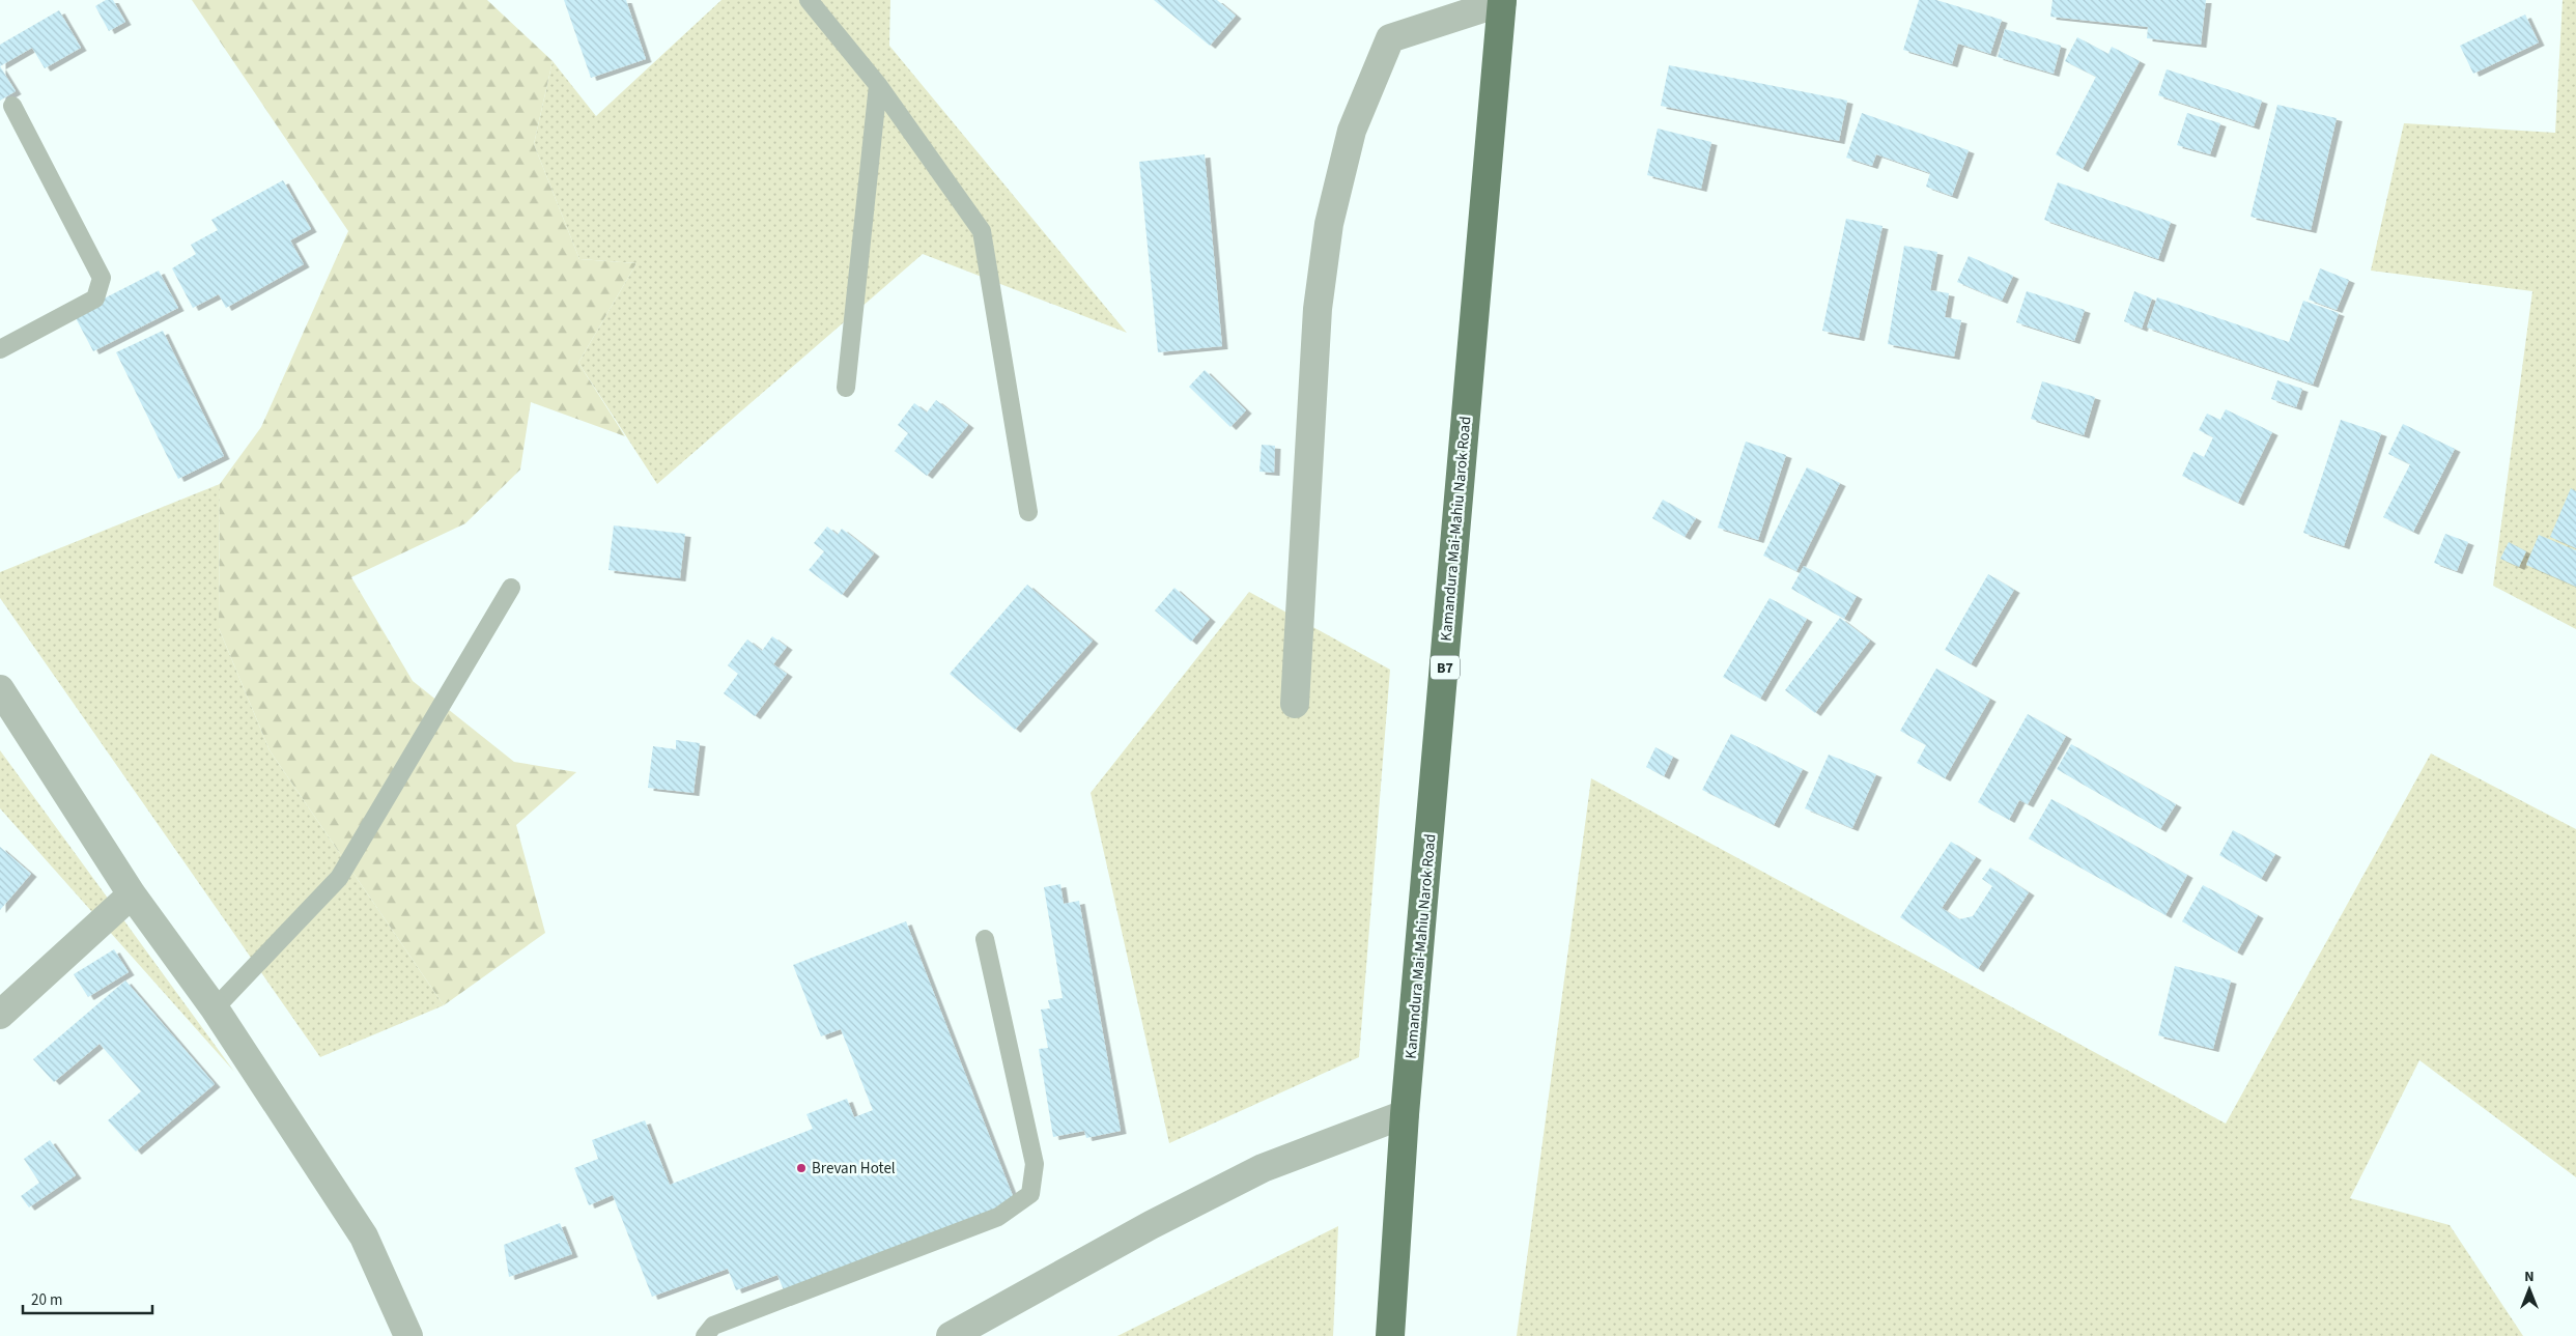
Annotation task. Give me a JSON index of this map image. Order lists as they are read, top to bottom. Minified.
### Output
{"streets":{"highway":["Kamandura Mai-Mahiu Narok Road","B7"]},"places":["Brevan Hotel"],"scale_bar":"20 m","north":"top"}
